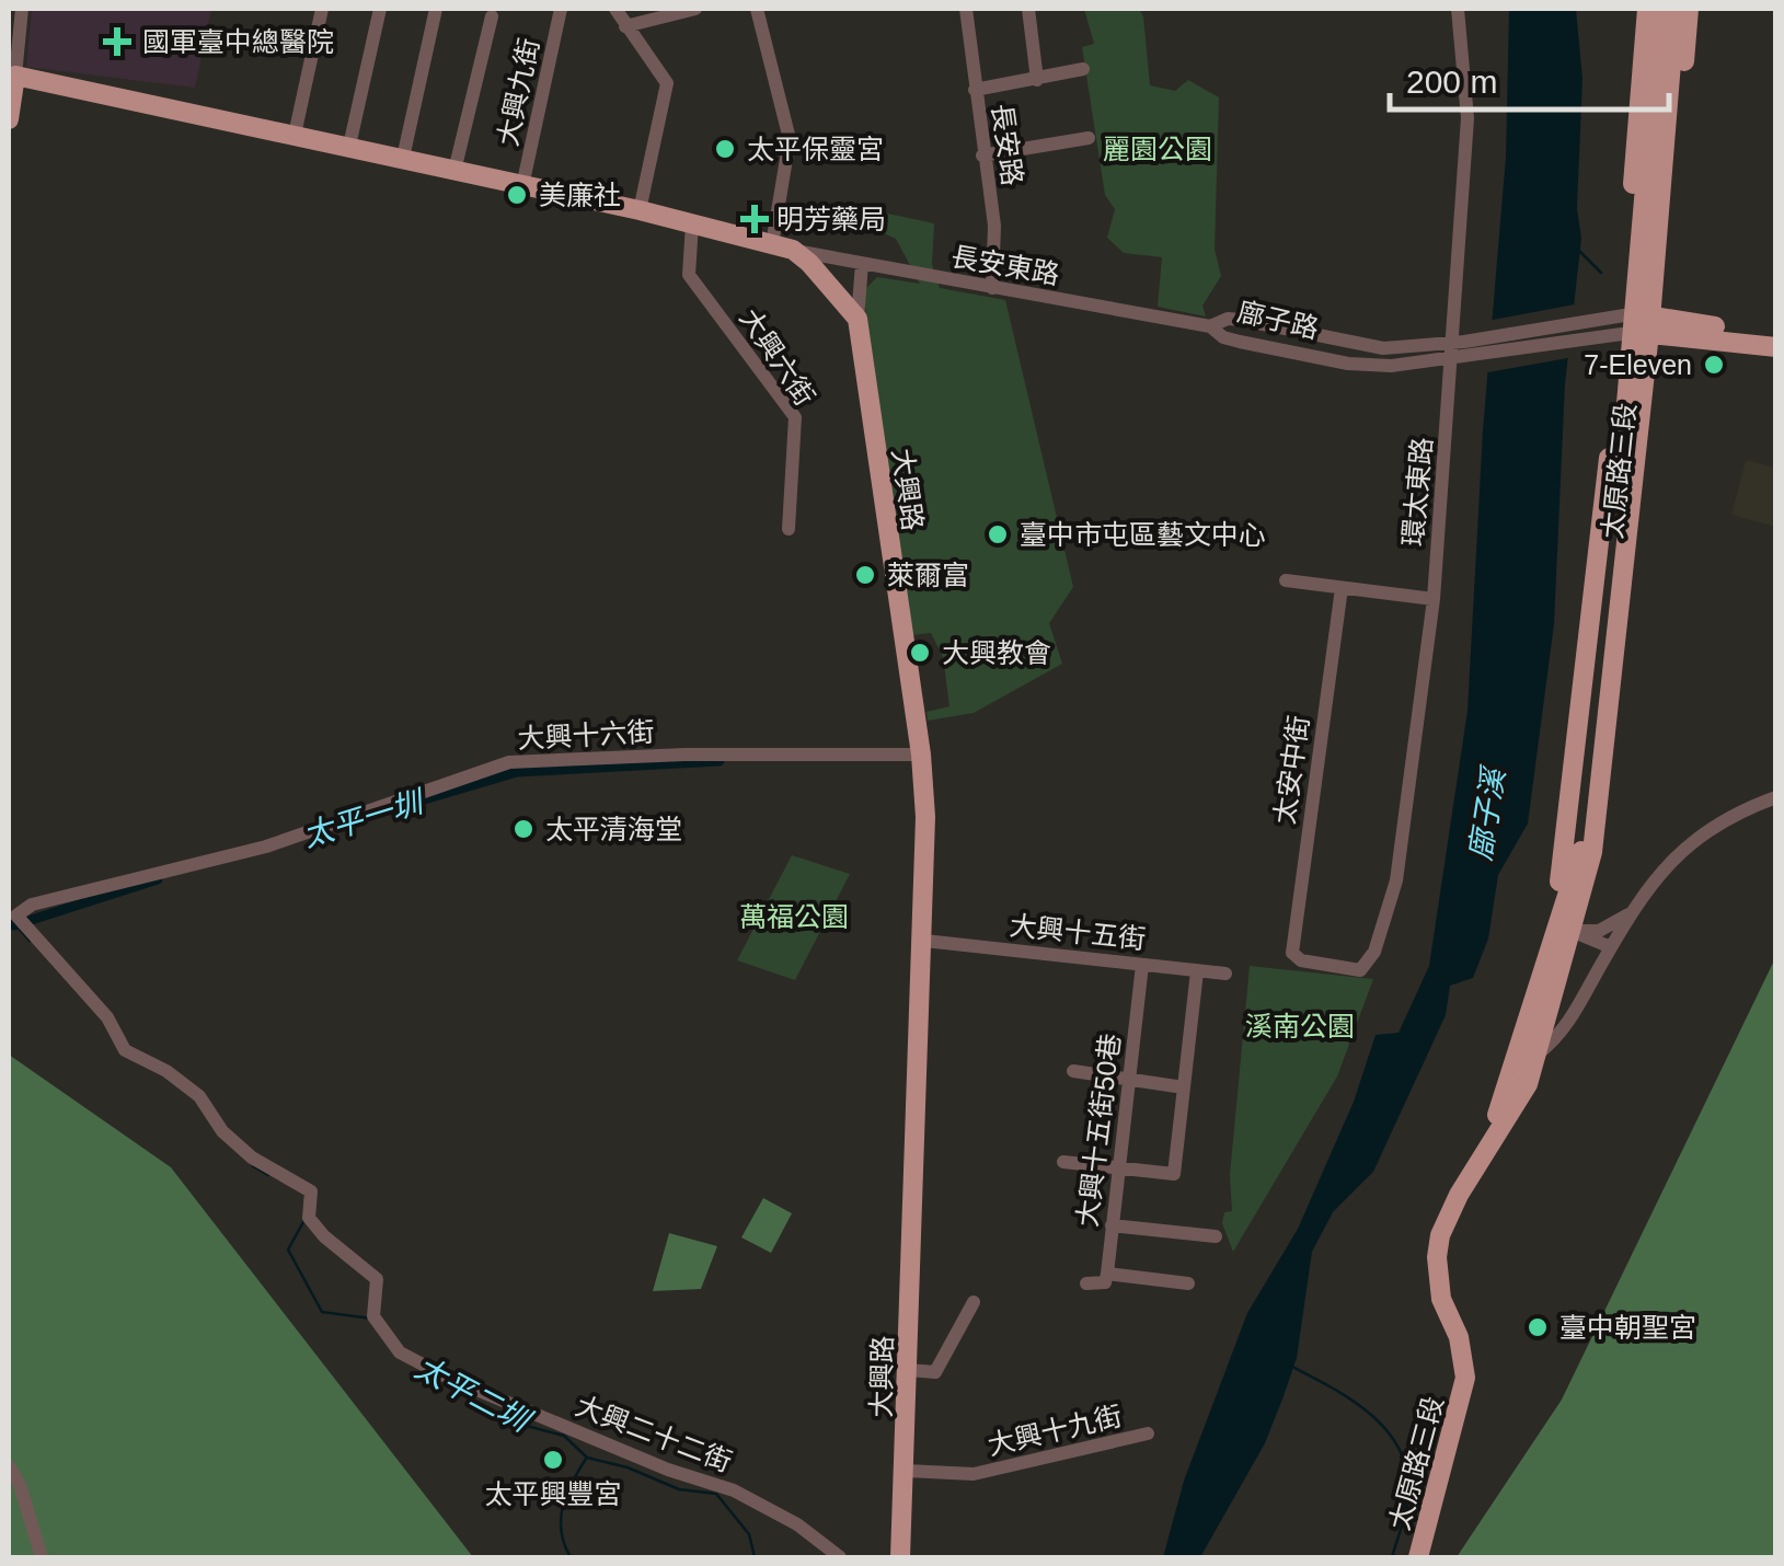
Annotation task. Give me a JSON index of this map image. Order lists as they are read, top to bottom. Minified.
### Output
{"streets":{"main road":["太原路三段","大興路"],"street":["大興九街","長安路","長安東路","廍子路","大興六街","環太東路","大興十六街","太安中街","大興十五街","大興十五街50巷","大興十九街","大興二十二街"]},"crossings":[["長安路","長安東路"],["長安東路","廍子路"],["廍子路","太原路三段"],["廍子路","環太東路"],["大興路","大興十六街"],["大興路","大興十五街"],["大興路","大興十九街"],["環太東路","太安中街"],["大興十六街","大興二十二街"],["大興十五街","大興十五街50巷"]],"water":["廍子溪","太平一圳","太平二圳"],"parks":["麗園公園","萬福公園","溪南公園"],"places":{"health":["國軍臺中總醫院","明芳藥局"],"other":["太平保靈宮","美廉社","7-Eleven","臺中市屯區藝文中心","萊爾富","大興教會","太平清海堂","臺中朝聖宮","太平興豐宮"]},"scale_bar":"200 m"}
